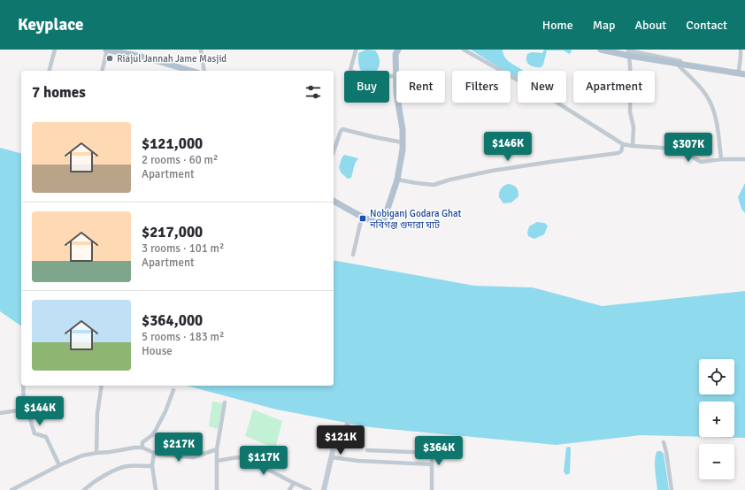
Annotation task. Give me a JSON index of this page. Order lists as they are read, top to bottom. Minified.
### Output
{"places":{"other":["Riajul Jannah Jame Masjid"],"transit":["Nobiganj Godara Ghat নবিগঞ্জ গুদারা ঘাট"]},"page":{"header":"Keyplace","nav":["Home","Map","About","Contact"],"chip":["Buy","Rent","Filters","New","Apartment"],"heading":"7 homes","list":[{"name":"$121,000","note":"2 rooms · 60 m² · Apartment"},{"name":"$217,000","note":"3 rooms · 101 m² · Apartment"},{"name":"$364,000","note":"5 rooms · 183 m² · House"}],"price":["$146K","$307K","$144K","$121K","$217K","$364K","$117K"],"map_buttons":["+","−"]}}
